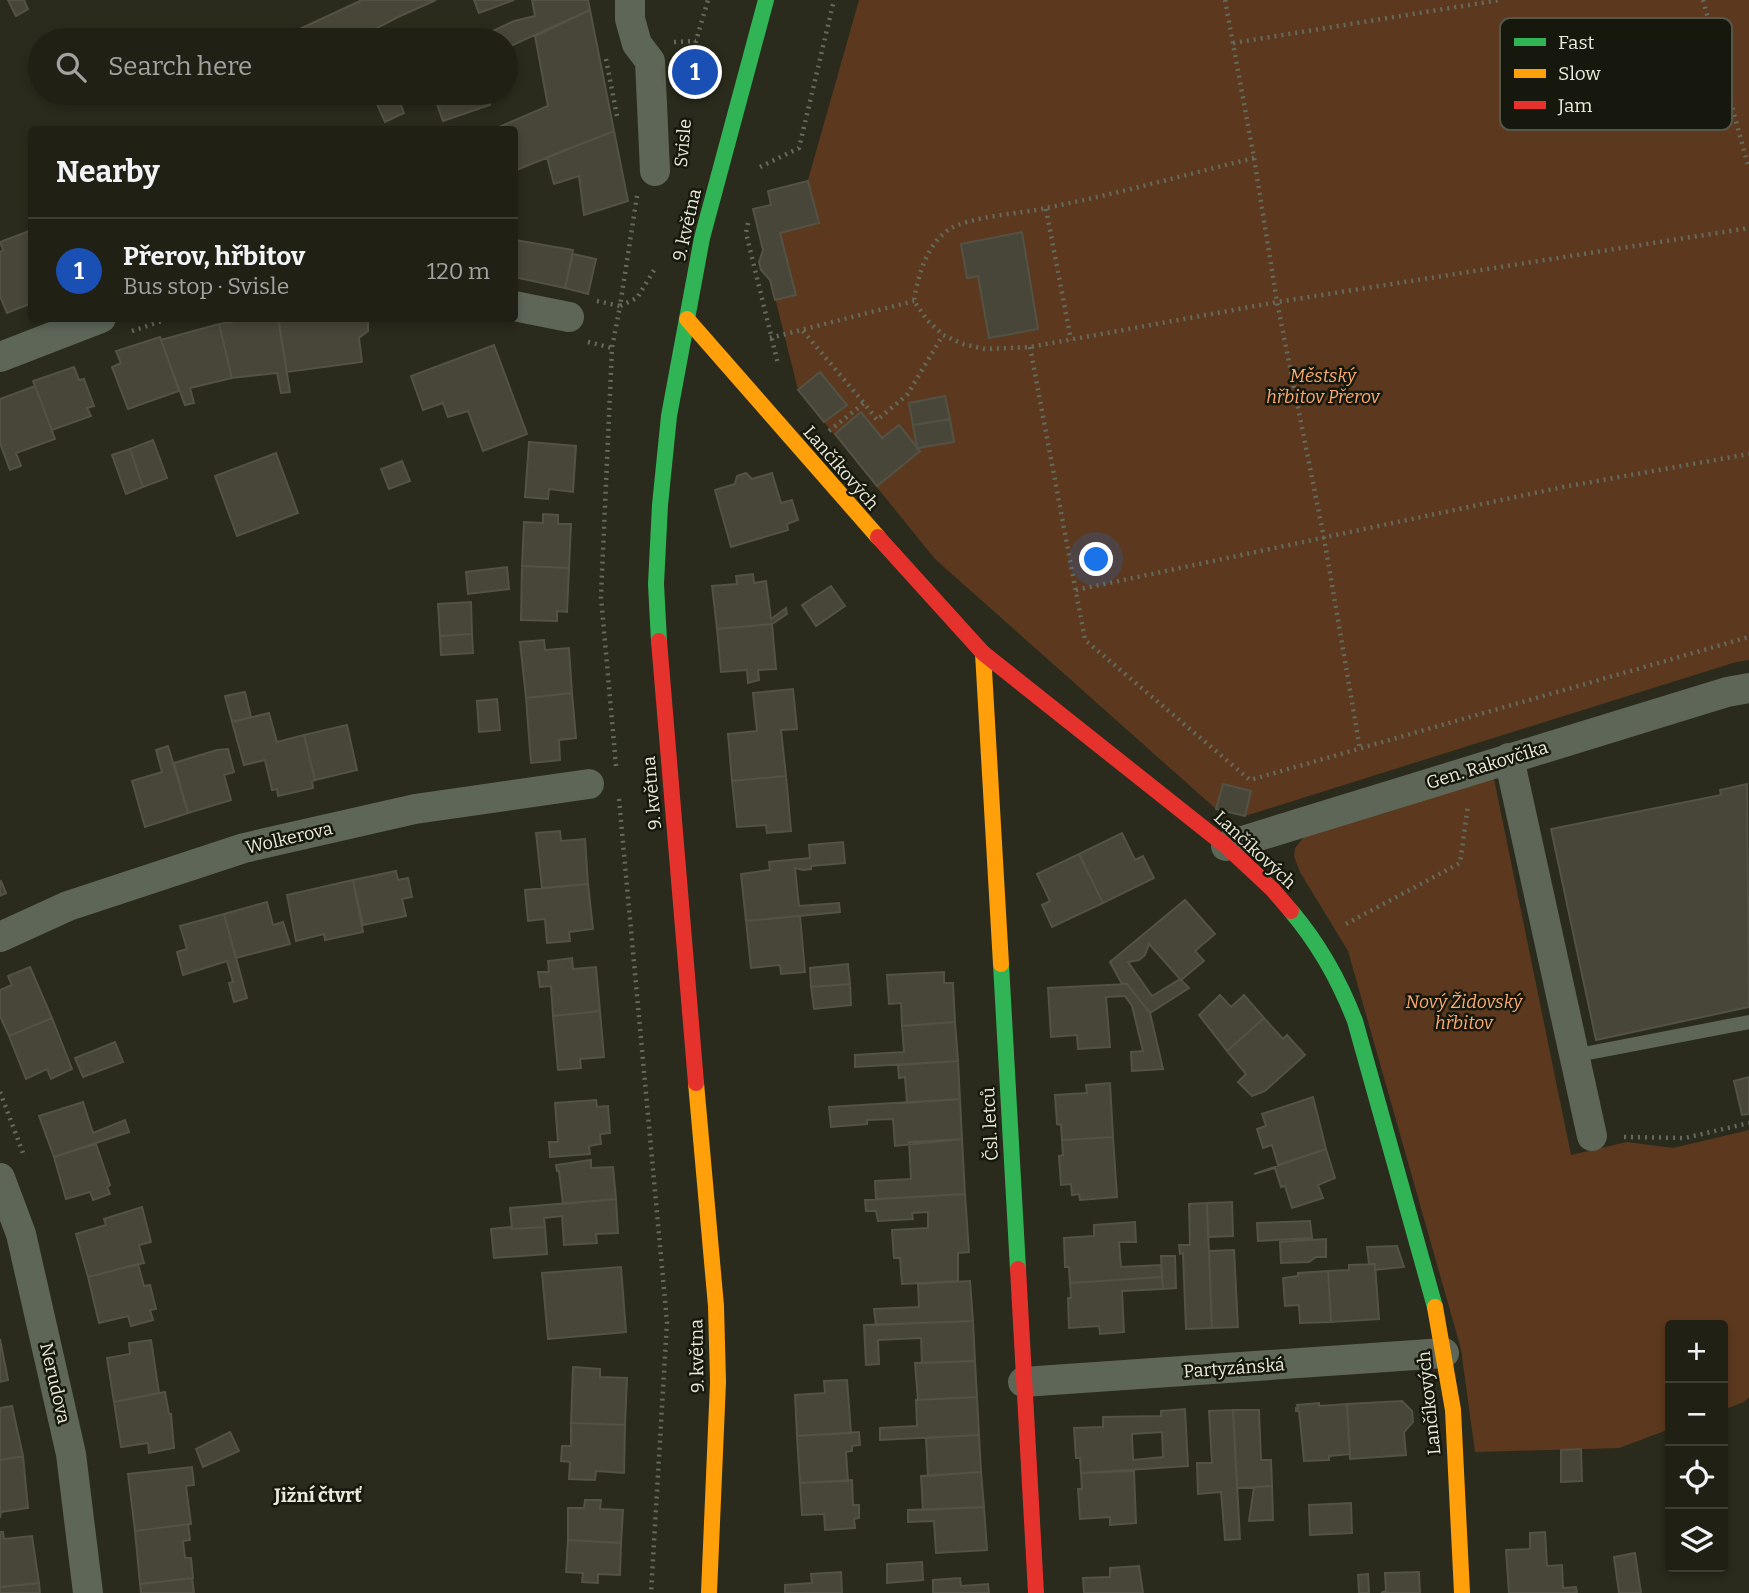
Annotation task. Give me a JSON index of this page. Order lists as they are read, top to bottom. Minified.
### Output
{"streets":{"street":["Svisle","9. května","Lančíkových","Gen. Rakovčíka","Wolkerova","Čsl. letců","Partyzánská","Nerudova"]},"crossings":[["9. května","Lančíkových"],["Lančíkových","Gen. Rakovčíka"],["Lančíkových","Čsl. letců"],["Lančíkových","Partyzánská"],["Čsl. letců","Partyzánská"]],"districts":["Jižní čtvrť"],"parks":["Městský hřbitov Přerov","Nový Židovský hřbitov"],"legend":["Fast","Slow","Jam"],"page":{"search":"Search here","pins":"1","heading":"Nearby","list":[{"mark":"1","name":"Přerov, hřbitov","note":"Bus stop · Svisle","value":"120 m"}],"map_buttons":["+","−"]}}
